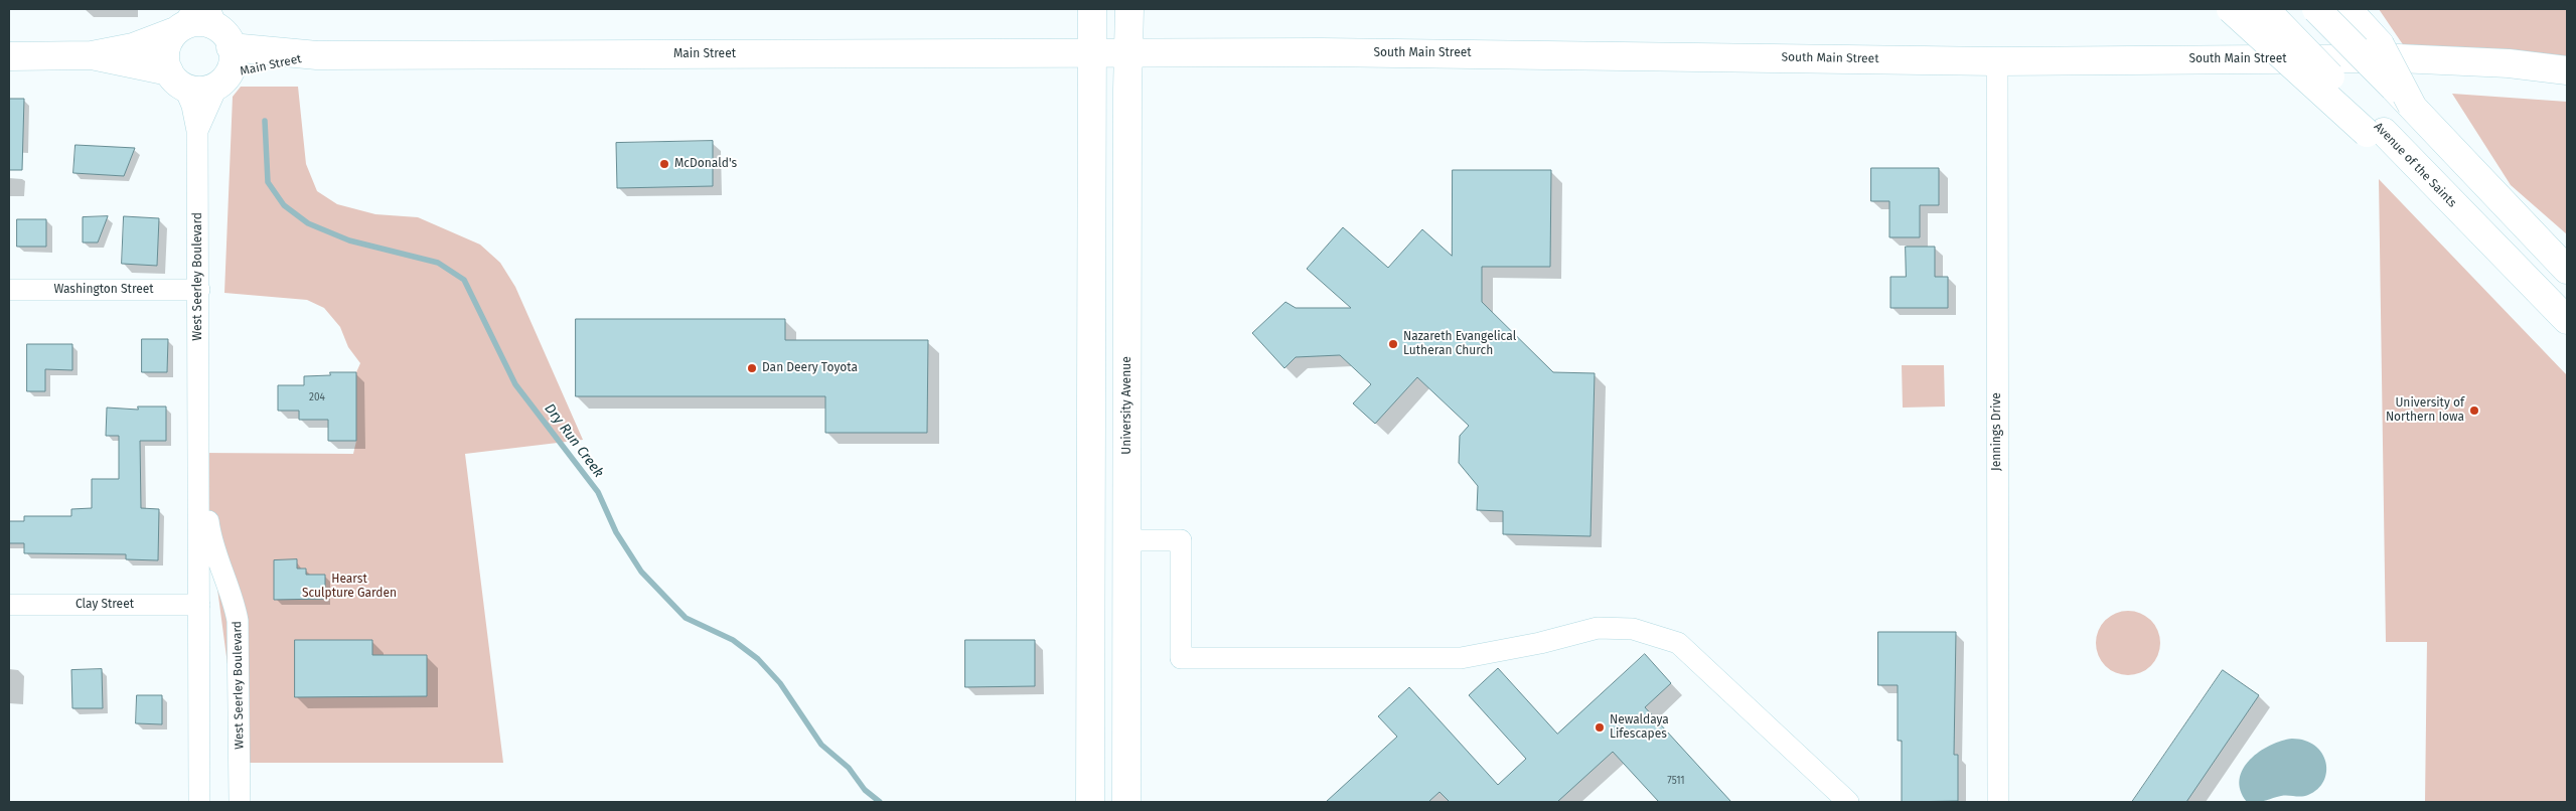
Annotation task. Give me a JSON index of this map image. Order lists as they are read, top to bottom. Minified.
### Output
{"streets":{"main road":["South Main Street","Main Street","Avenue of the Saints","University Avenue"],"street":["West Seerley Boulevard","Washington Street","Jennings Drive","Clay Street"]},"crossings":[["South Main Street","Main Street"],["South Main Street","University Avenue"],["South Main Street","Jennings Drive"],["Main Street","West Seerley Boulevard"],["West Seerley Boulevard","Washington Street"],["West Seerley Boulevard","Clay Street"]],"water":["Dry Run Creek"],"parks":["Hearst Sculpture Garden"],"places":["McDonald's","Nazareth Evangelical Lutheran Church","Dan Deery Toyota","University of Northern Iowa","Newaldaya Lifescapes"],"house_numbers":["204","7511"]}
